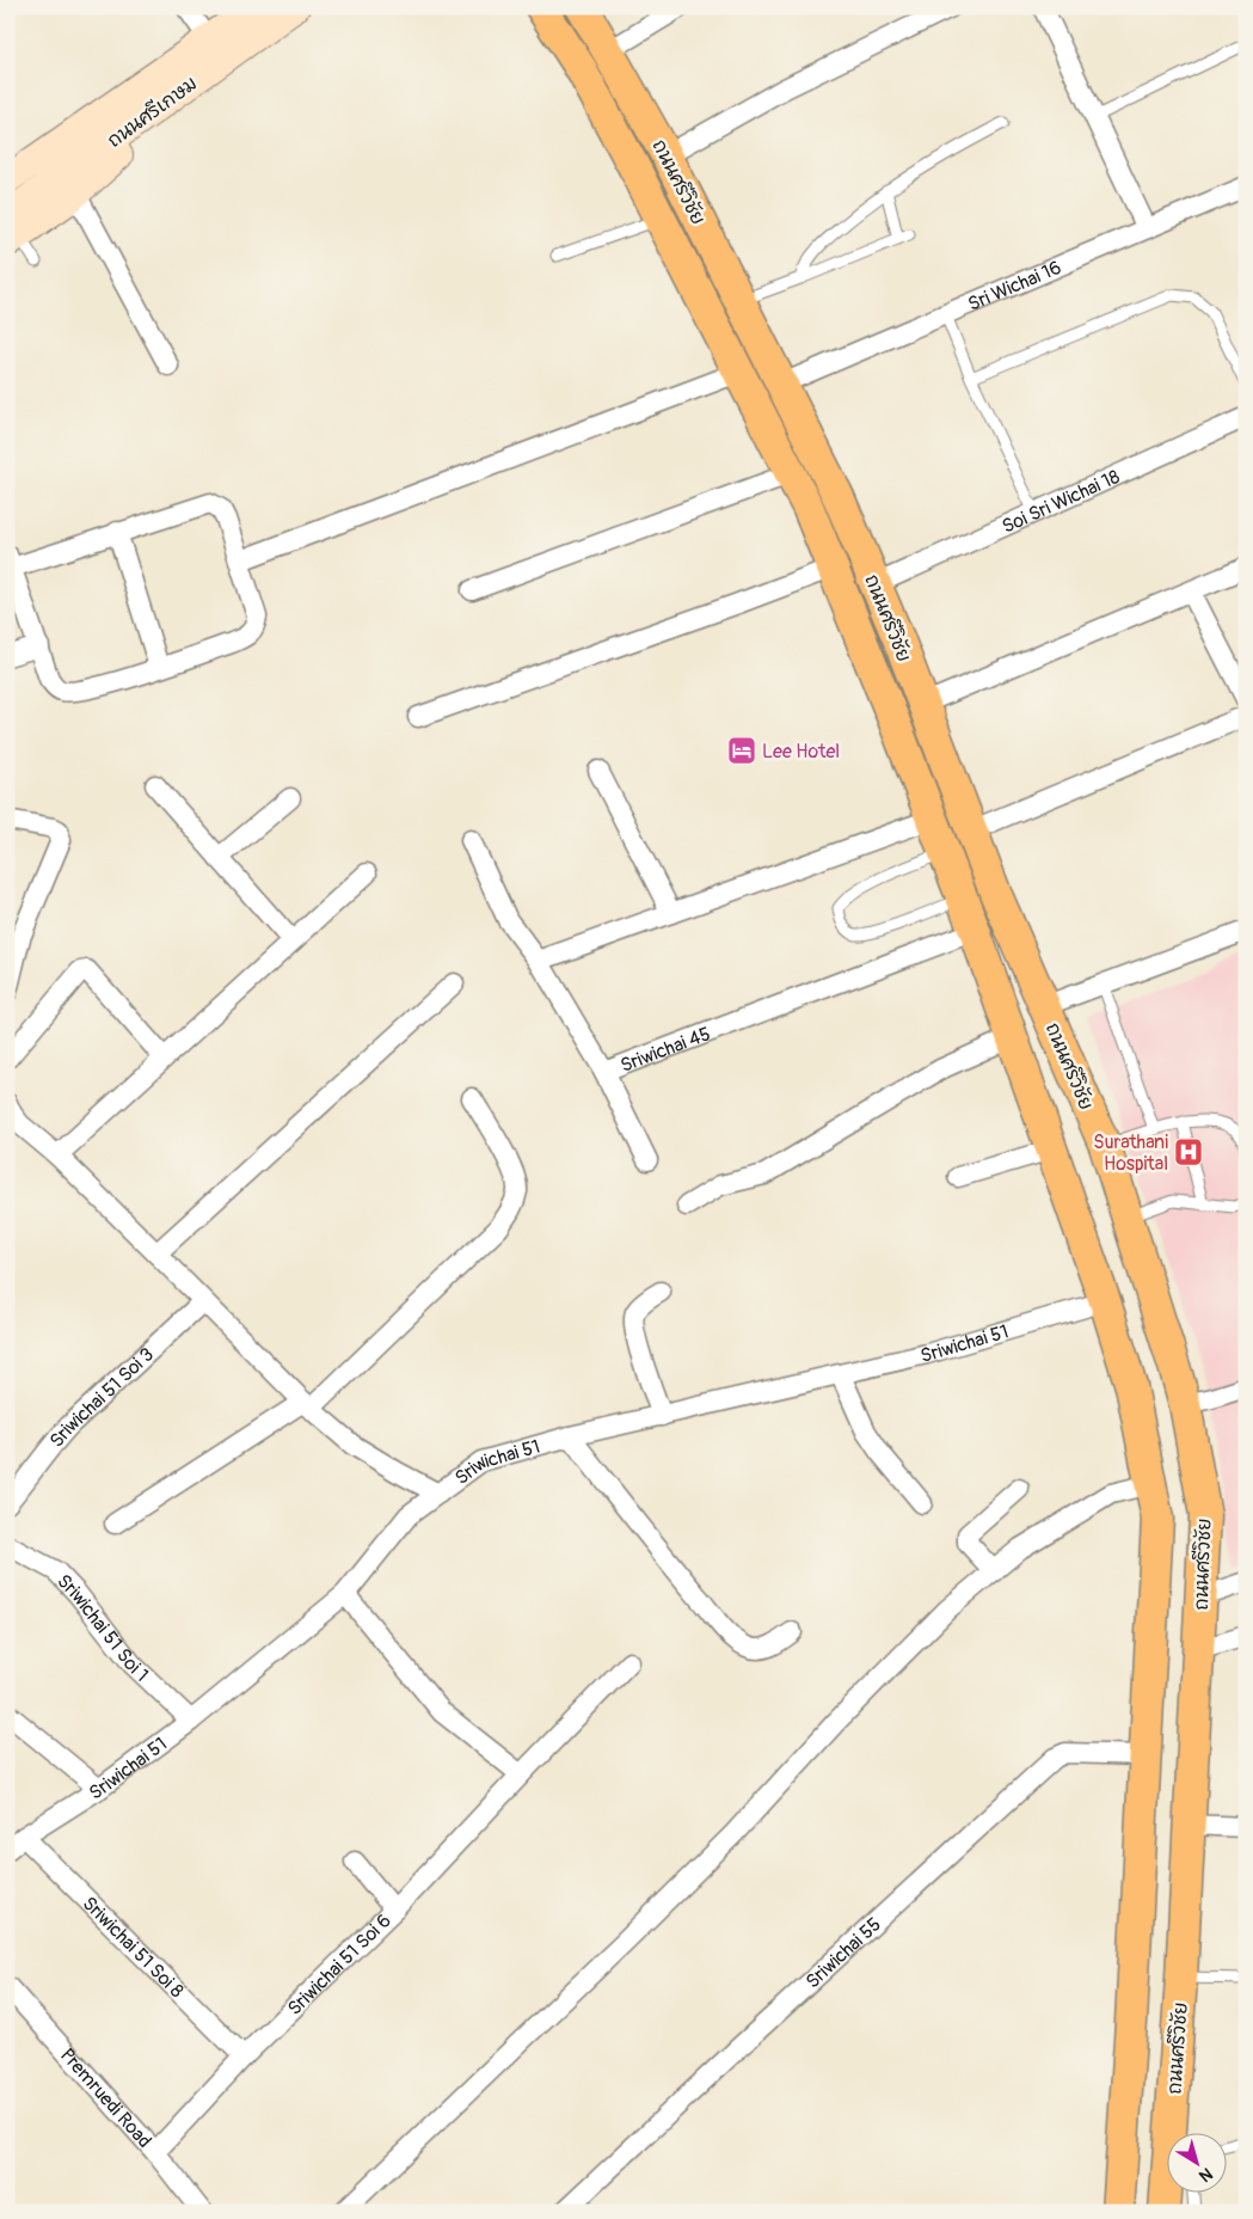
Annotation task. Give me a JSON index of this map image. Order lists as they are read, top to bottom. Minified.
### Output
{"streets":{"main road":["ถนนศรีเกษม","ถนนศรีวิชัย"],"street":["Sri Wichai 16","Soi Sri Wichai 18","Sriwichai 45","Sriwichai 51","Sriwichai 51 Soi 3","Sriwichai 51 Soi 1","Sriwichai 51 Soi 8","Sriwichai 55","Sriwichai 51 Soi 6","Premruedi Road"]},"crossings":[["ถนนศรีวิชัย","Sri Wichai 16"],["ถนนศรีวิชัย","Soi Sri Wichai 18"],["ถนนศรีวิชัย","Sriwichai 45"],["ถนนศรีวิชัย","Sriwichai 51"],["ถนนศรีวิชัย","Sriwichai 55"],["Sriwichai 51","Sriwichai 51 Soi 1"],["Sriwichai 51","Sriwichai 51 Soi 8"],["Sriwichai 51 Soi 8","Sriwichai 51 Soi 6"],["Sriwichai 51 Soi 6","Premruedi Road"]],"places":{"hotel":["Lee Hotel"],"hospital":["Surathani Hospital"]},"north":"bottom right"}
